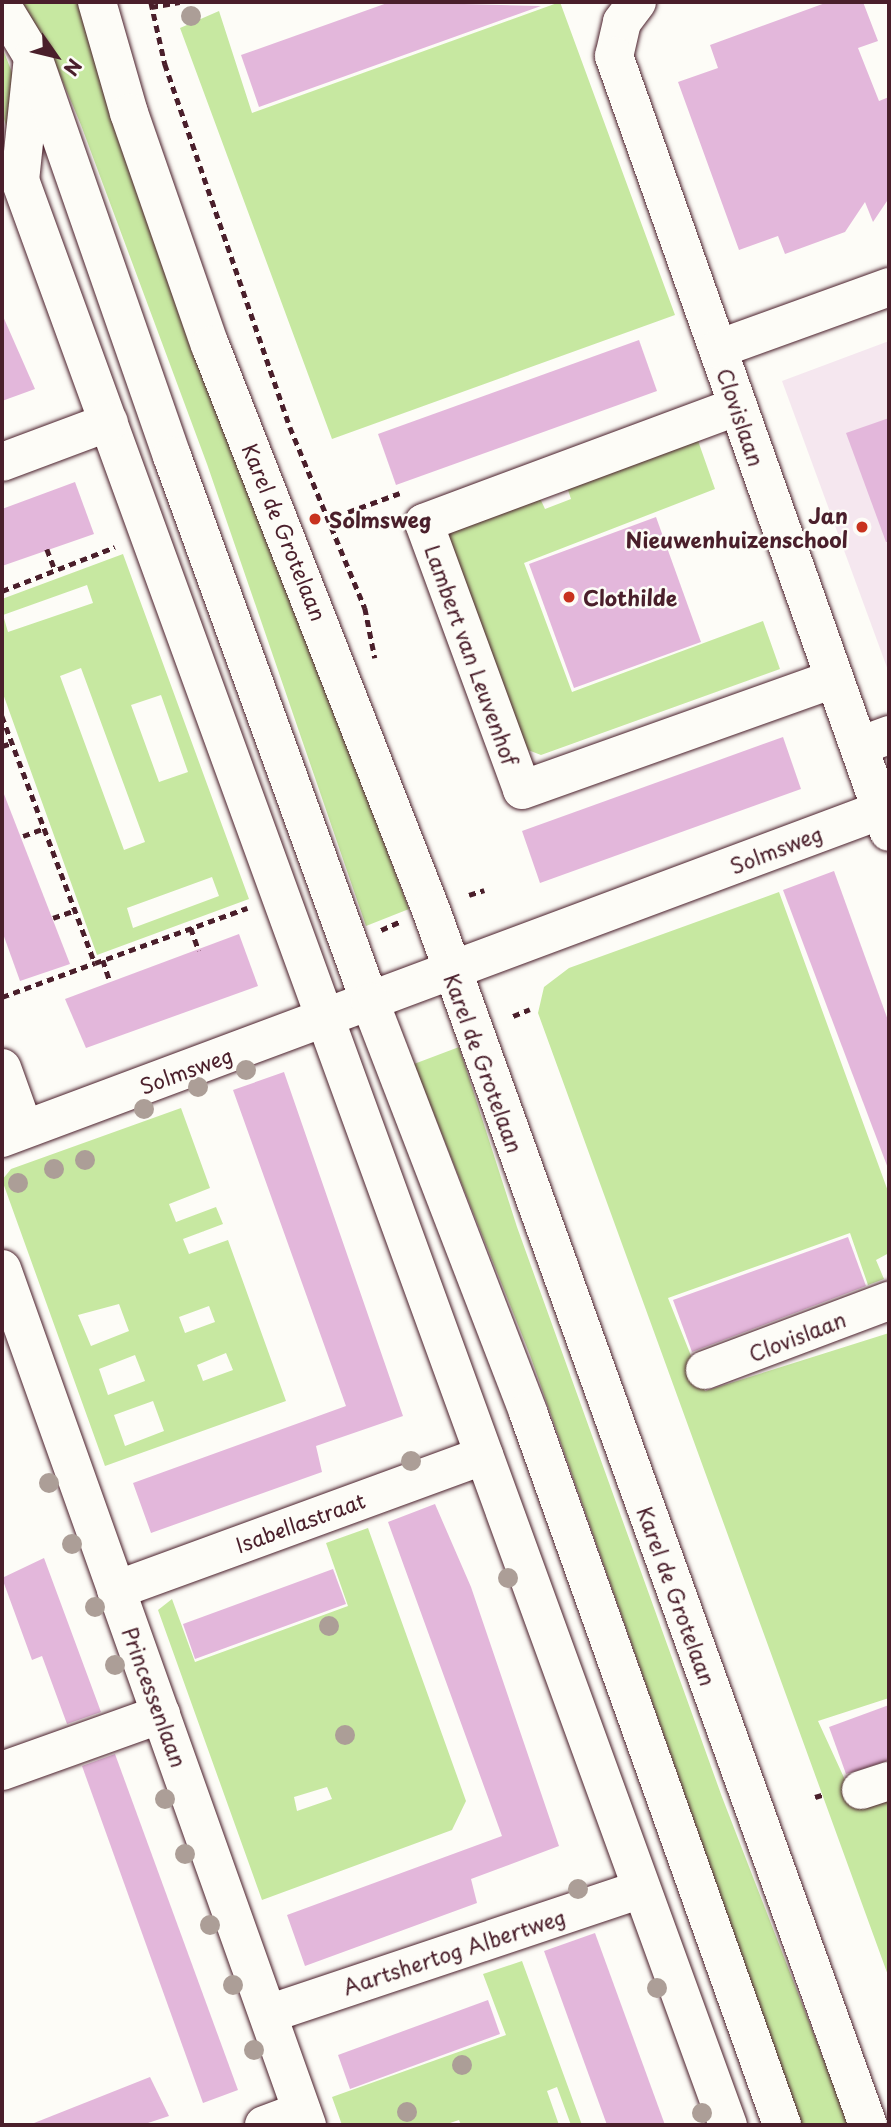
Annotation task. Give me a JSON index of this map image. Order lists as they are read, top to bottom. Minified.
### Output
{"streets":{"street":["Clovislaan","Karel de Grotelaan","Lambert van Leuvenhof","Solmsweg","Isabellastraat","Princessenlaan","Aartshertog Albertweg"]},"crossings":[["Clovislaan","Lambert van Leuvenhof"],["Clovislaan","Solmsweg"],["Karel de Grotelaan","Solmsweg"],["Isabellastraat","Princessenlaan"],["Princessenlaan","Aartshertog Albertweg"]],"places":["Solmsweg","Jan Nieuwenhuizenschool","Clothilde"],"north":"bottom right"}
